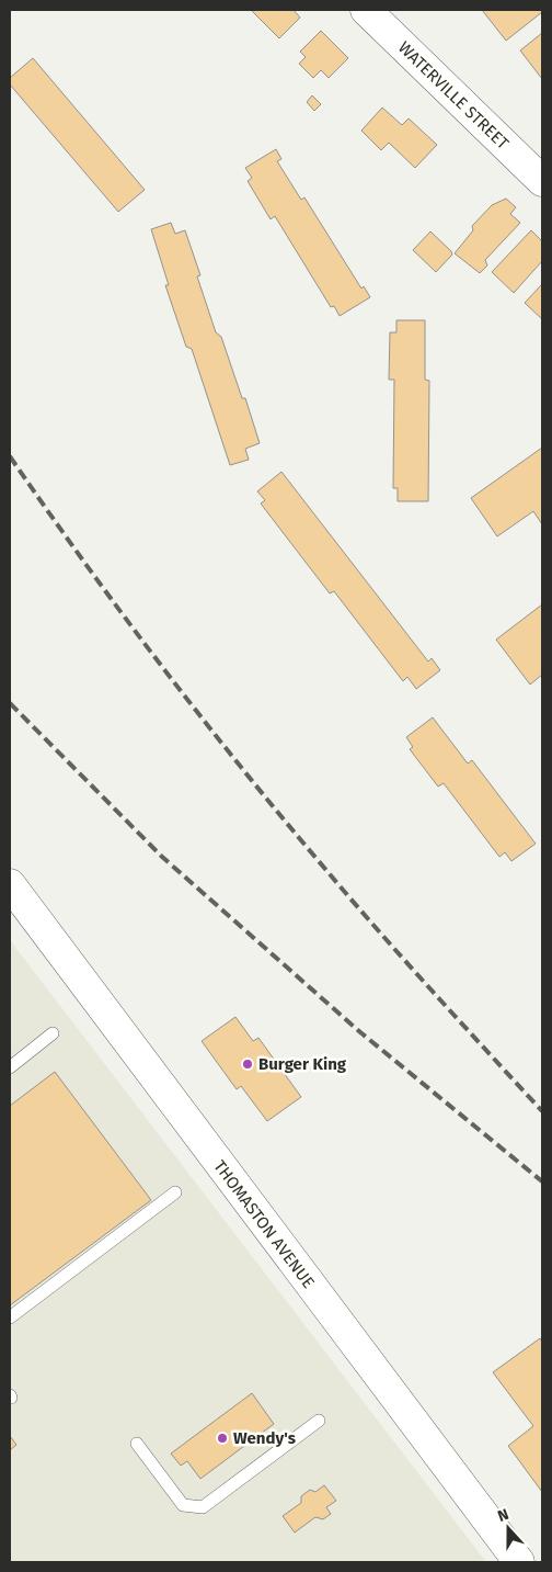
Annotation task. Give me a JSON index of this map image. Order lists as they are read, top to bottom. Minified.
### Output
{"streets":{"main road":["WATERVILLE STREET","THOMASTON AVENUE"]},"places":["Burger King","Wendy's"],"north":"top"}
